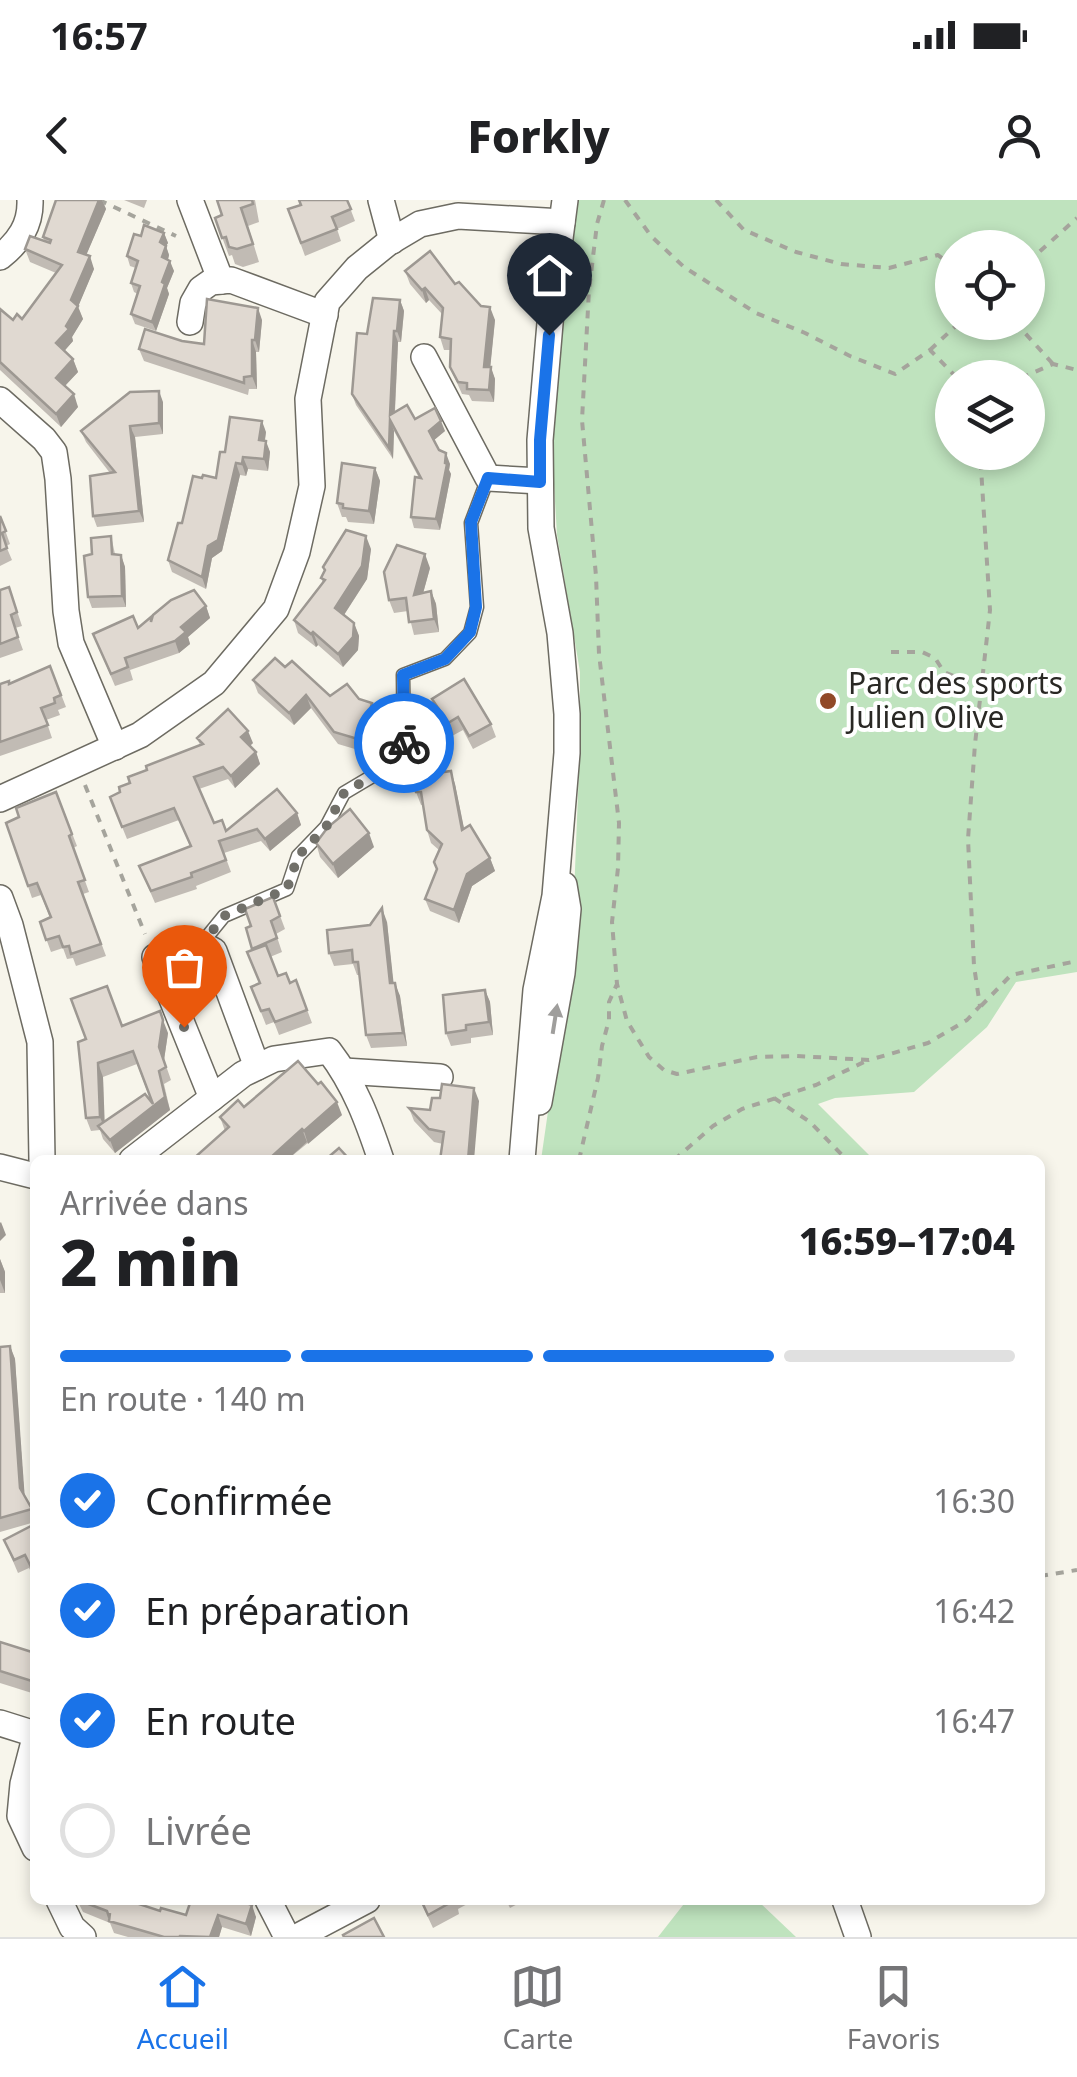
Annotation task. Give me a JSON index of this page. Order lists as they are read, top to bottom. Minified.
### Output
{"places":["Parc des sports Julien Olive"],"page":{"status":"16:57","header":"Forkly","heading":["2 min","Arrivée dans","16:59–17:04"],"bar":"En route · 140 m","list":[["Confirmée","16:30"],["En préparation","16:42"],["En route","16:47"],"Livrée"],"tabs":["Accueil","Carte","Favoris"]}}
